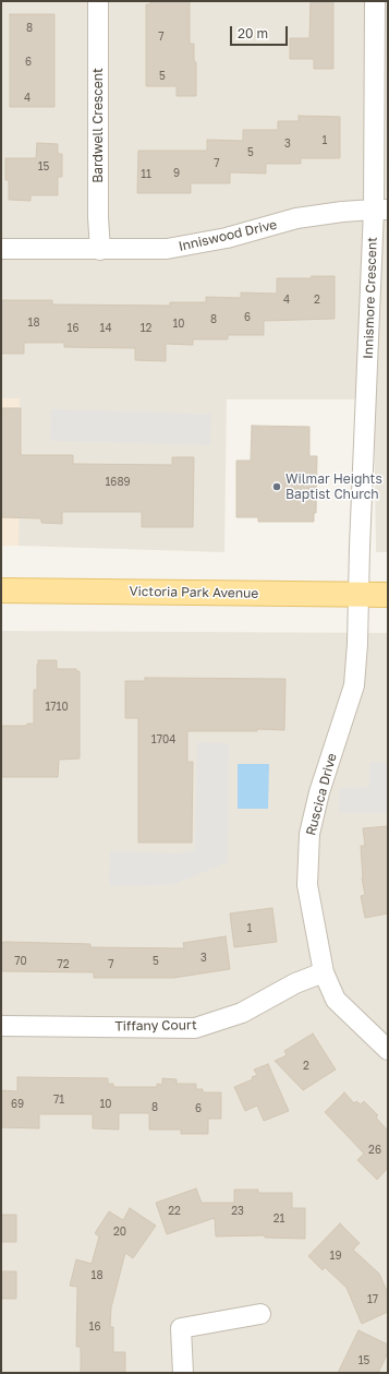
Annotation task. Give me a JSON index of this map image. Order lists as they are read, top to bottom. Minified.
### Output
{"streets":{"main road":["Victoria Park Avenue"],"street":["Bardwell Crescent","Inniswood Drive","Innismore Crescent","Ruscica Drive","Tiffany Court"]},"crossings":[["Bardwell Crescent","Inniswood Drive"],["Inniswood Drive","Innismore Crescent"],["Innismore Crescent","Victoria Park Avenue"],["Innismore Crescent","Ruscica Drive"],["Victoria Park Avenue","Ruscica Drive"],["Ruscica Drive","Tiffany Court"]],"places":["Wilmar Heights Baptist Church"],"house_numbers":["8","7","6","5","4","1","3","5","7","15","9","11","4","2","6","8","18","10","16","14","12","1689","1710","1704","1","3","70","5","72","7","2","71","69","10","8","6","26","22","23","21","20","19","18","17","16","15"],"scale_bar":"20 m"}
